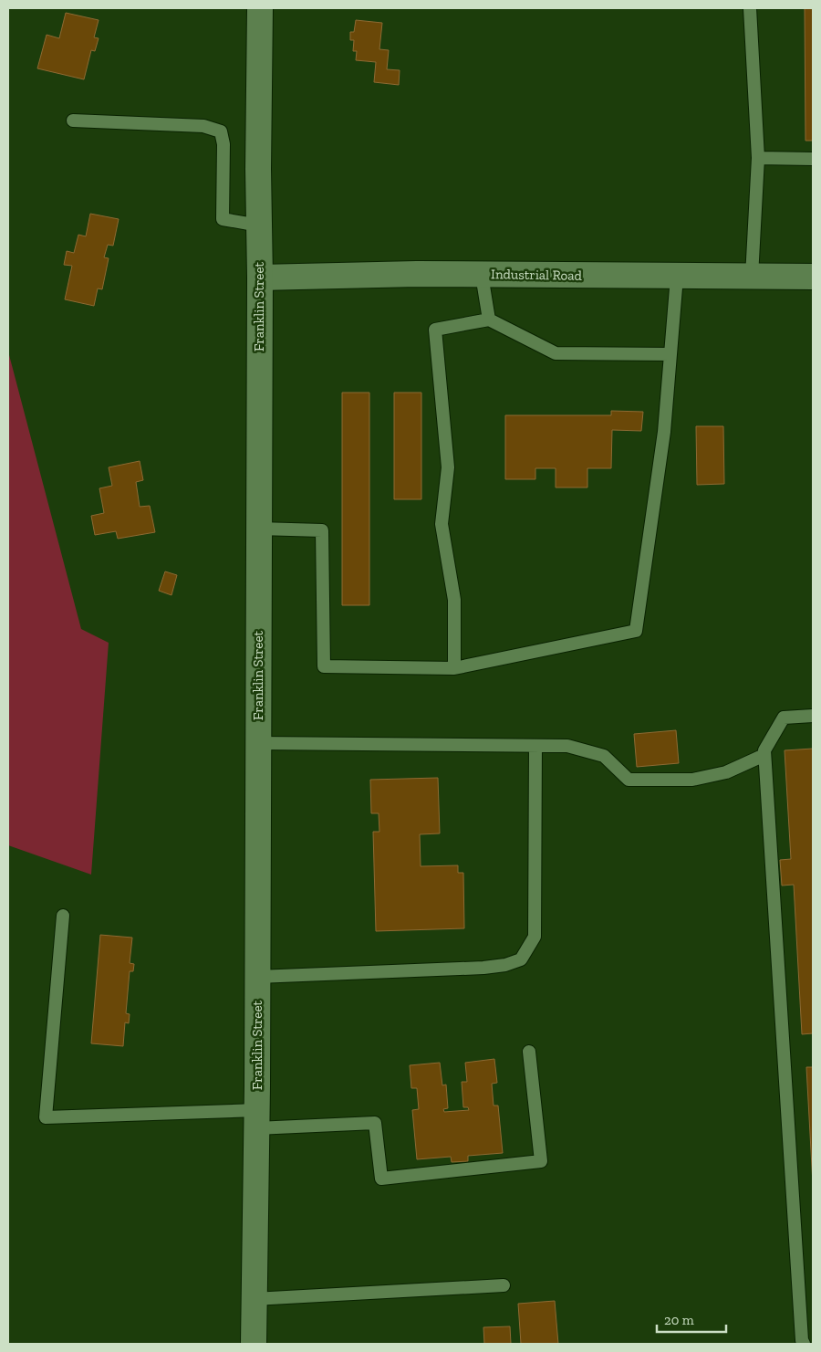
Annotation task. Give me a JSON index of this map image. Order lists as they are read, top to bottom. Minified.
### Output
{"streets":{"main road":["Industrial Road","Franklin Street"]},"crossings":[["Industrial Road","Franklin Street"]],"scale_bar":"20 m"}
